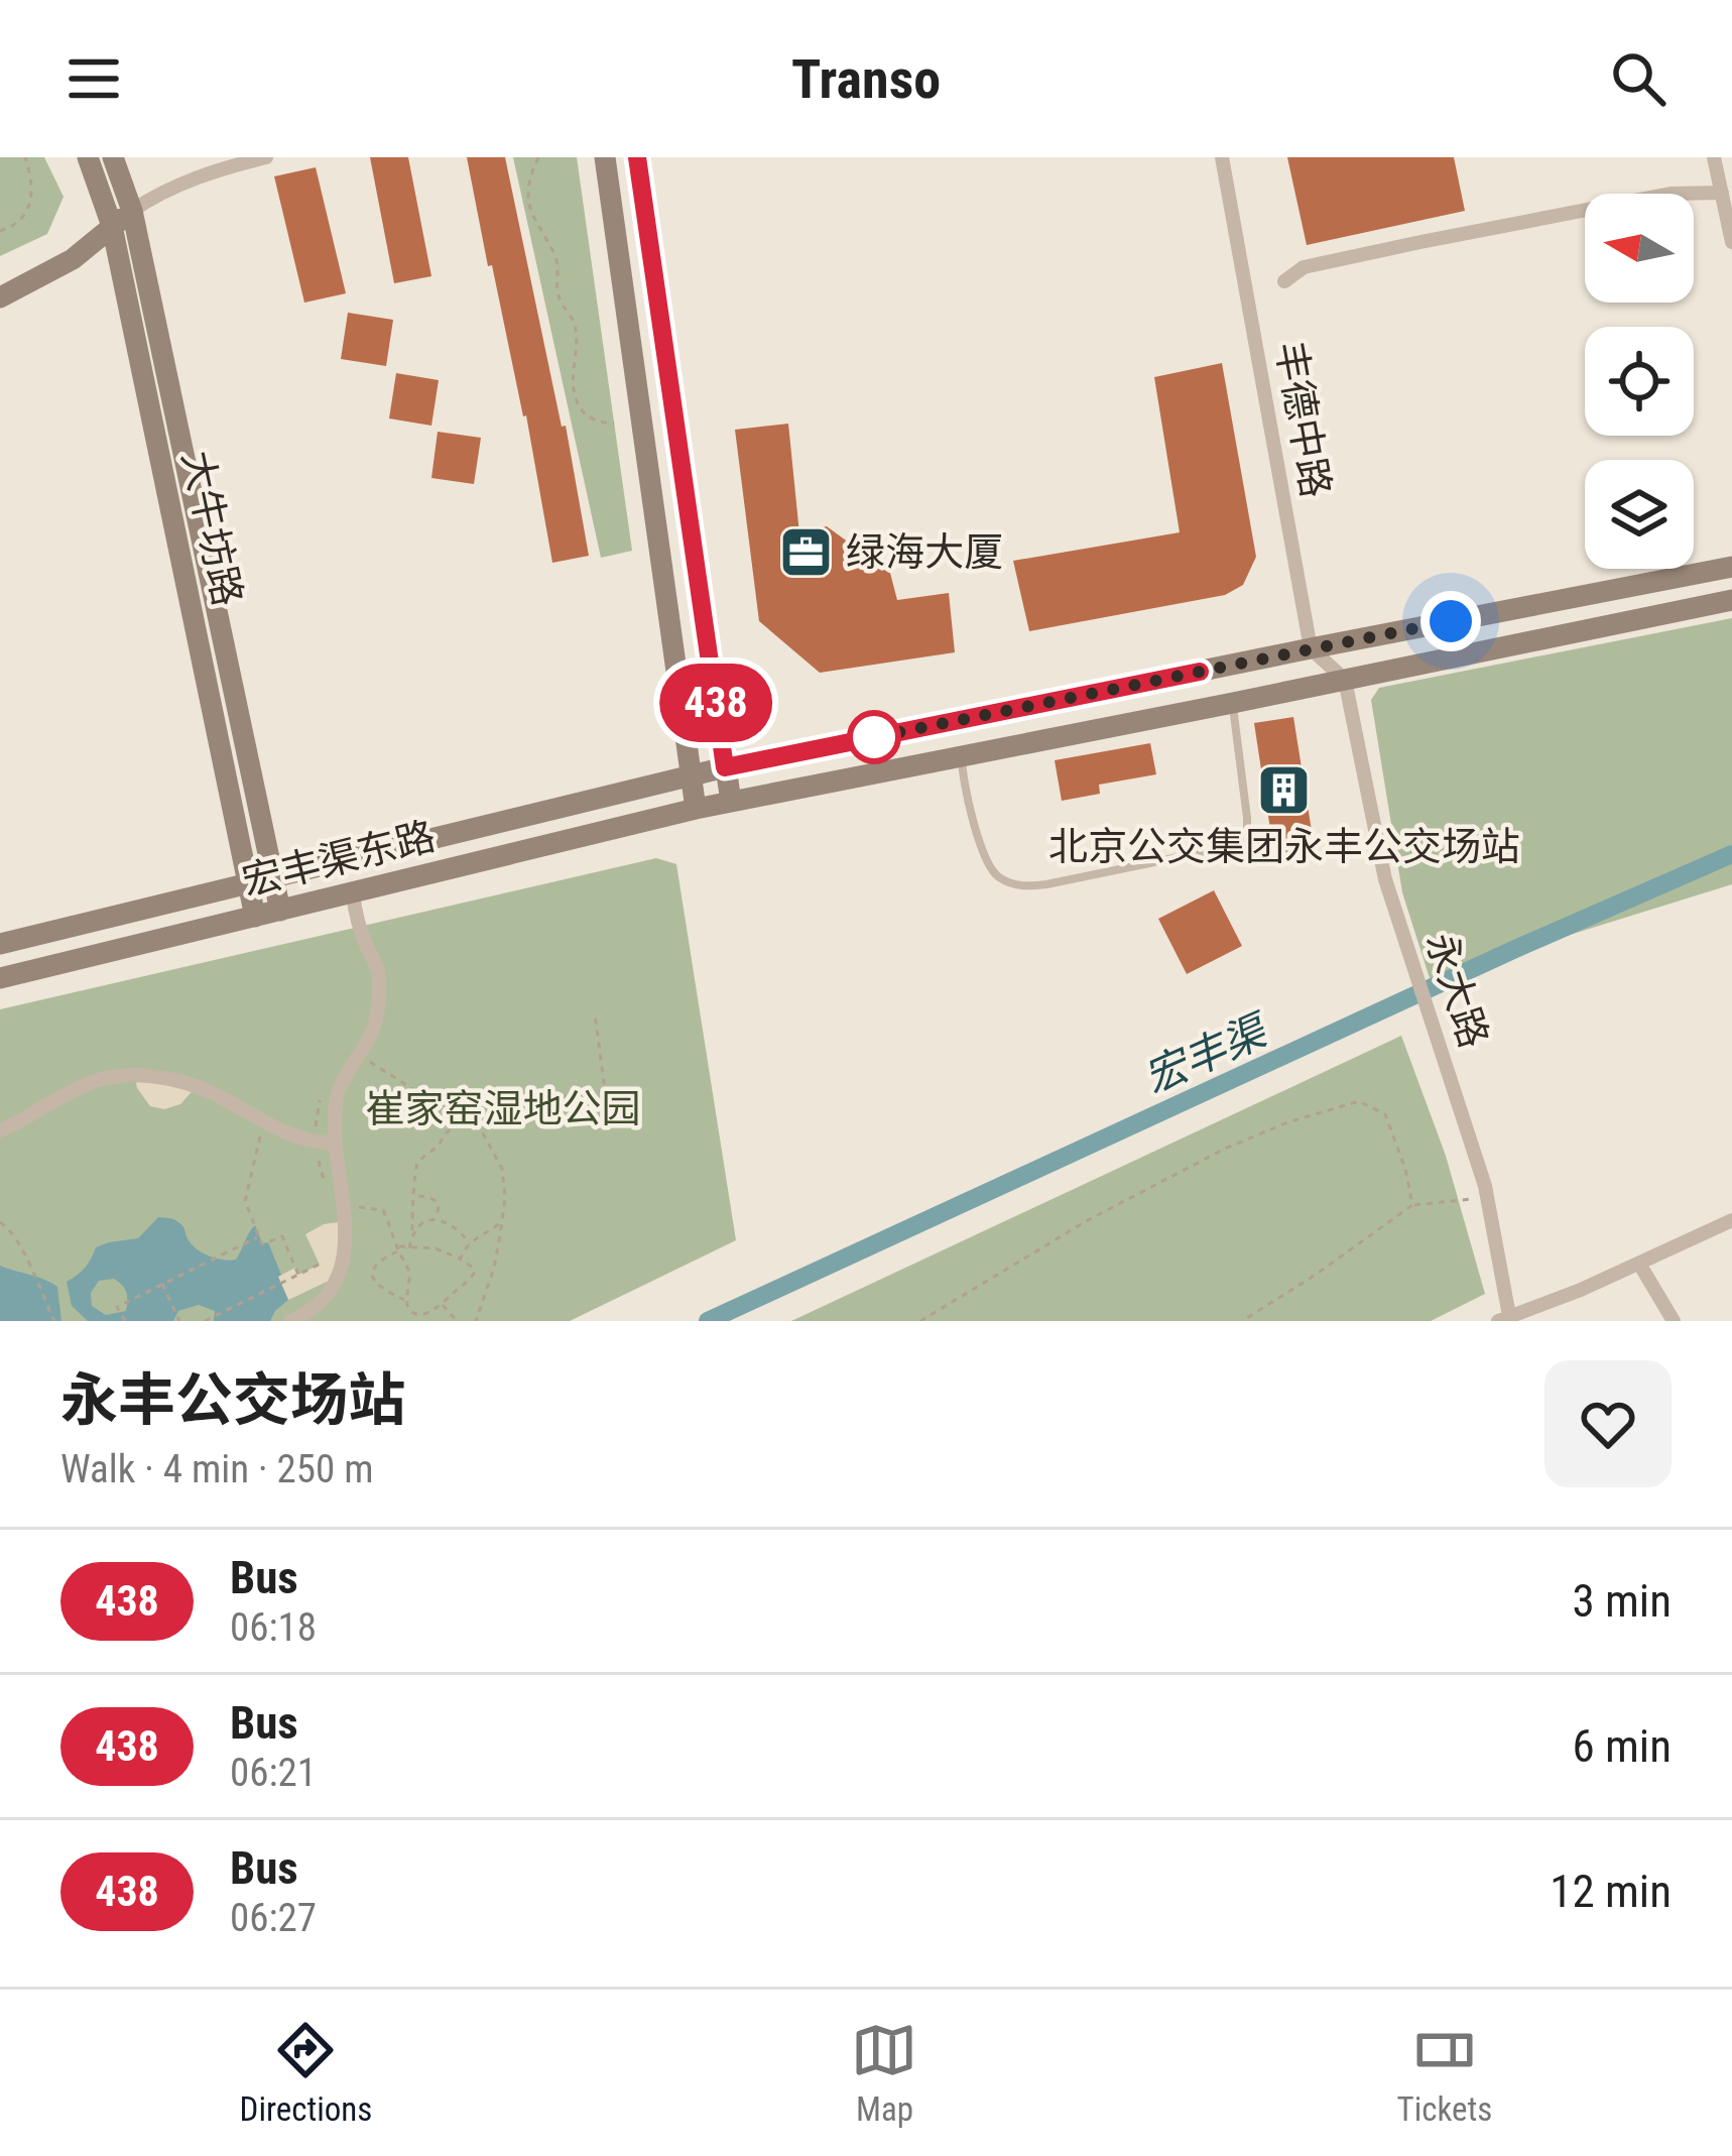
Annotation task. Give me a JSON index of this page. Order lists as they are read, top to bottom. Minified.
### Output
{"streets":{"street":["丰德中路","大牛坊路","宏丰渠东路","永大路"]},"crossings":[["丰德中路","宏丰渠东路"],["大牛坊路","宏丰渠东路"],["宏丰渠东路","永大路"]],"water":["宏丰渠"],"parks":["崔家窑湿地公园"],"places":{"office":["绿海大厦"],"building":["北京公交集团永丰公交场站"]},"lines":["bus line 438"],"north":"left","page":{"header":"Transo","on_map":"438","heading":["永丰公交场站","Walk · 4 min · 250 m"],"list":[{"mark":"438","name":"Bus","note":"06:18","value":"3 min"},{"mark":"438","name":"Bus","note":"06:21","value":"6 min"},{"mark":"438","name":"Bus","note":"06:27","value":"12 min"}],"tabs":["Directions","Map","Tickets"]}}
